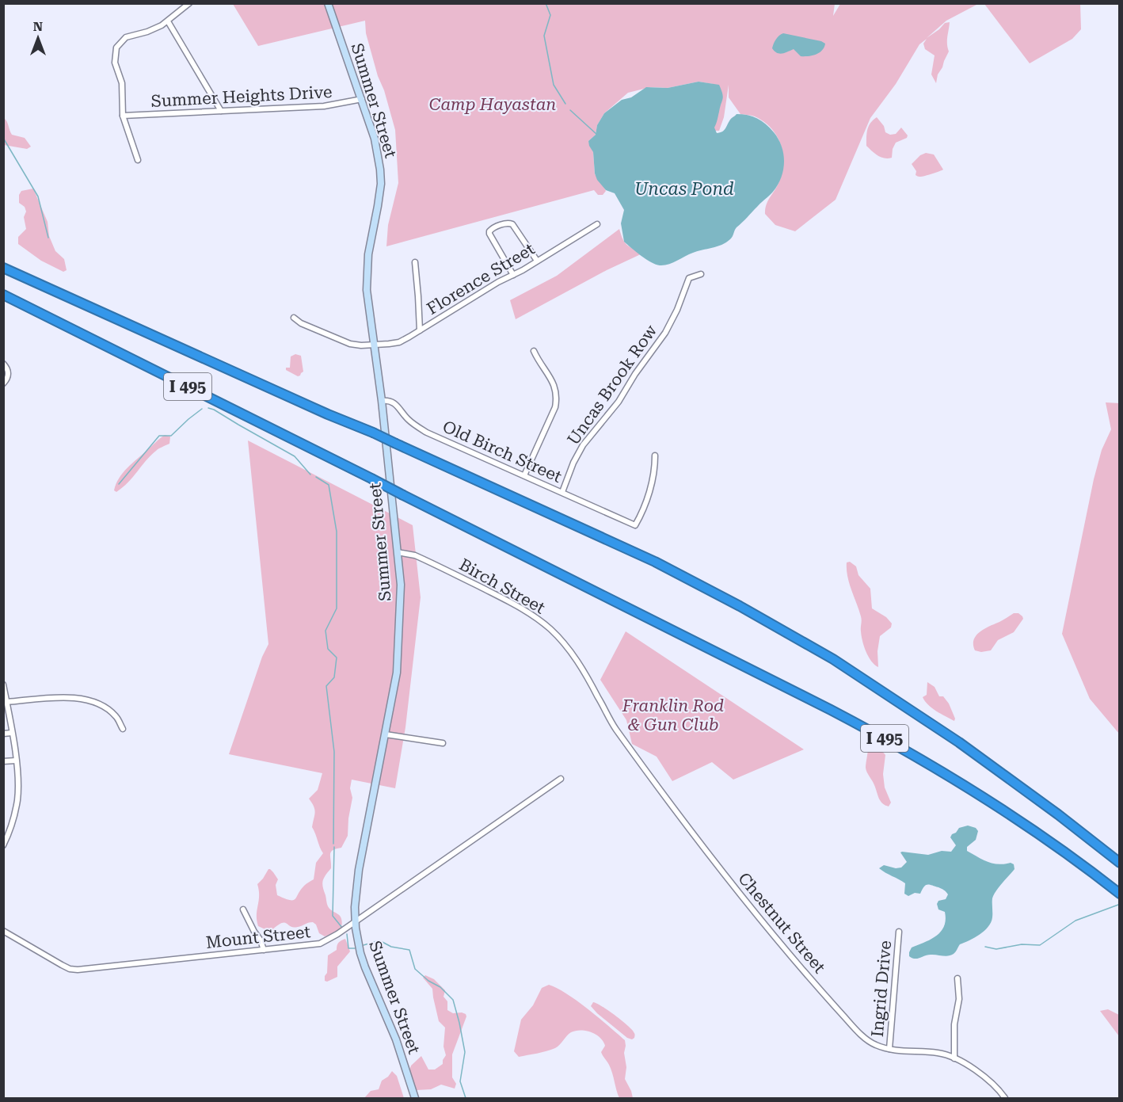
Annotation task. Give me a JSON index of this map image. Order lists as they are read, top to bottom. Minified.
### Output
{"streets":{"highway":["I 495"],"main road":["Summer Street"],"street":["Summer Heights Drive","Florence Street","Uncas Brook Row","Old Birch Street","Birch Street","Chestnut Street","Mount Street","Ingrid Drive"]},"crossings":[["Summer Heights Drive","Summer Street"],["Summer Street","Florence Street"],["Summer Street","Old Birch Street"],["Summer Street","Birch Street"],["Summer Street","Mount Street"],["Uncas Brook Row","Old Birch Street"],["Birch Street","Chestnut Street"],["Chestnut Street","Ingrid Drive"]],"water":["Uncas Pond"],"parks":["Camp Hayastan","Franklin Rod & Gun Club"],"north":"top"}
